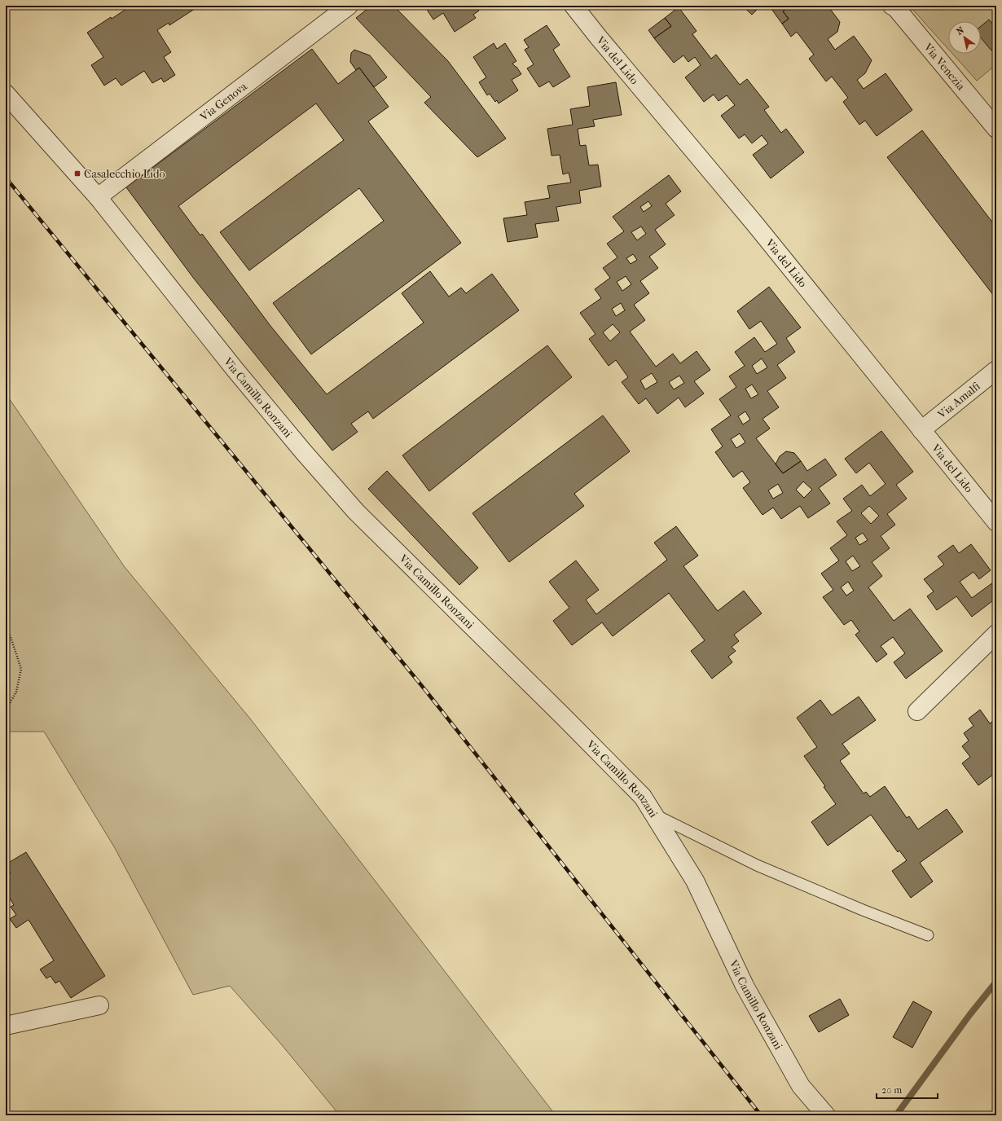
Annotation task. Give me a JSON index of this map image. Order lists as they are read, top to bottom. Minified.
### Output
{"streets":{"street":["Via del Lido","Via Venezia","Via Genova","Via Camillo Ronzani","Via Amalfi"]},"crossings":[["Via del Lido","Via Amalfi"],["Via Genova","Via Camillo Ronzani"]],"places":{"transit":["Casalecchio Lido"]},"scale_bar":"20 m","north":"top left"}
